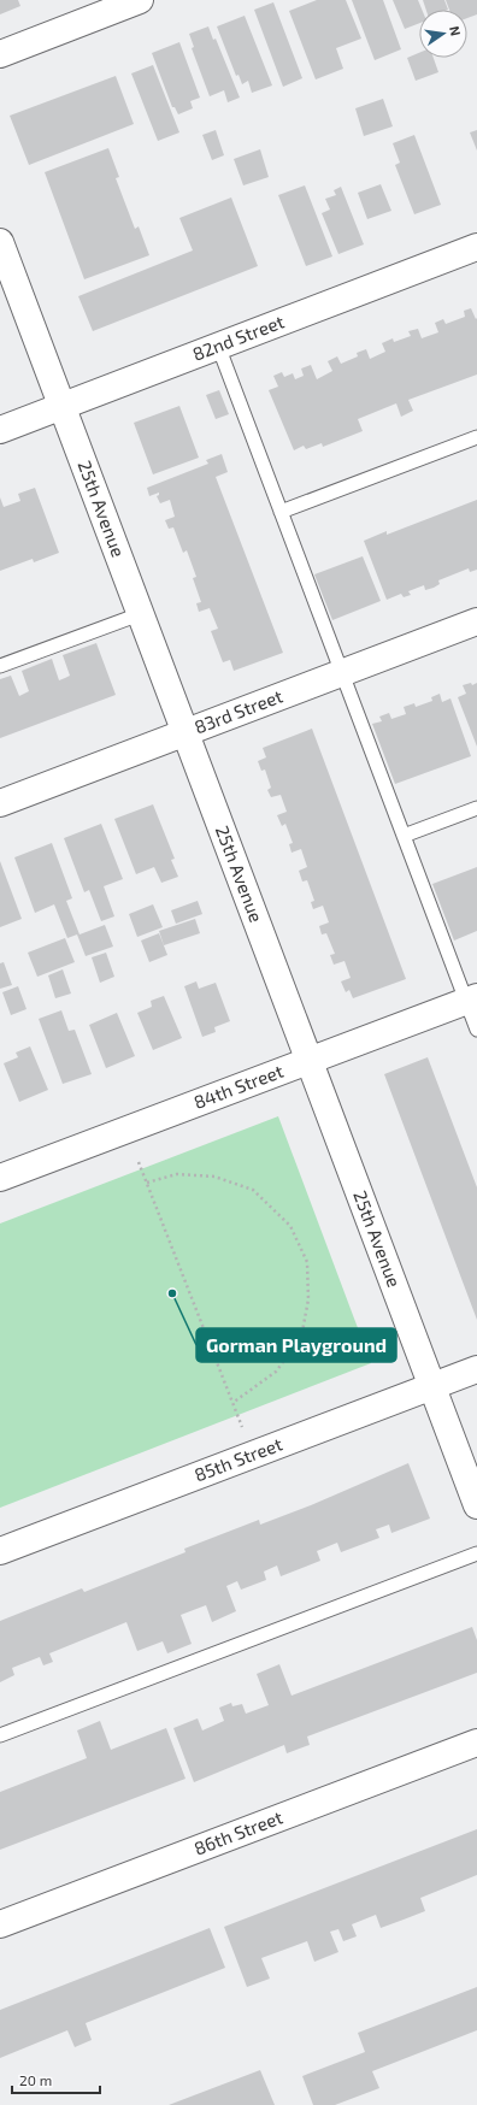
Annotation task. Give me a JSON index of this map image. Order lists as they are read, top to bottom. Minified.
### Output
{"streets":{"street":["82nd Street","25th Avenue","83rd Street","84th Street","85th Street","86th Street"]},"crossings":[["82nd Street","25th Avenue"],["25th Avenue","83rd Street"],["25th Avenue","84th Street"],["25th Avenue","85th Street"]],"places":["Gorman Playground"],"scale_bar":"20 m","north":"right"}
